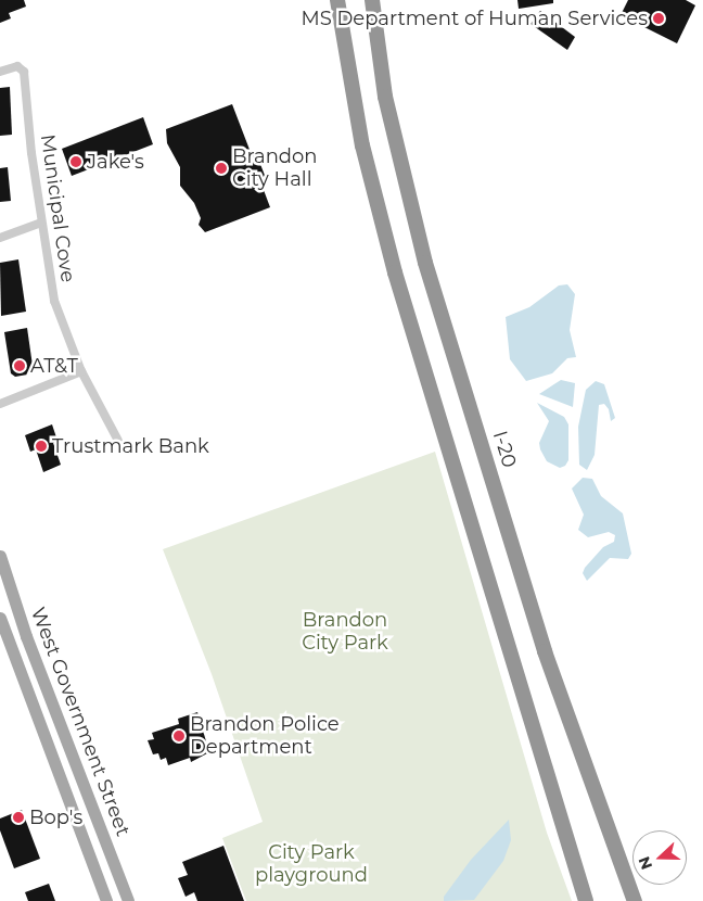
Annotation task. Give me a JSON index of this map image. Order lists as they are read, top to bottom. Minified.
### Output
{"streets":{"highway":["I-20"],"main road":["West Government Street"],"street":["Municipal Cove"]},"parks":["Brandon City Park","City Park playground"],"places":["MS Department of Human Services","Jake's","Brandon City Hall","AT&T","Trustmark Bank","Brandon Police Department","Bop's"],"north":"left"}
